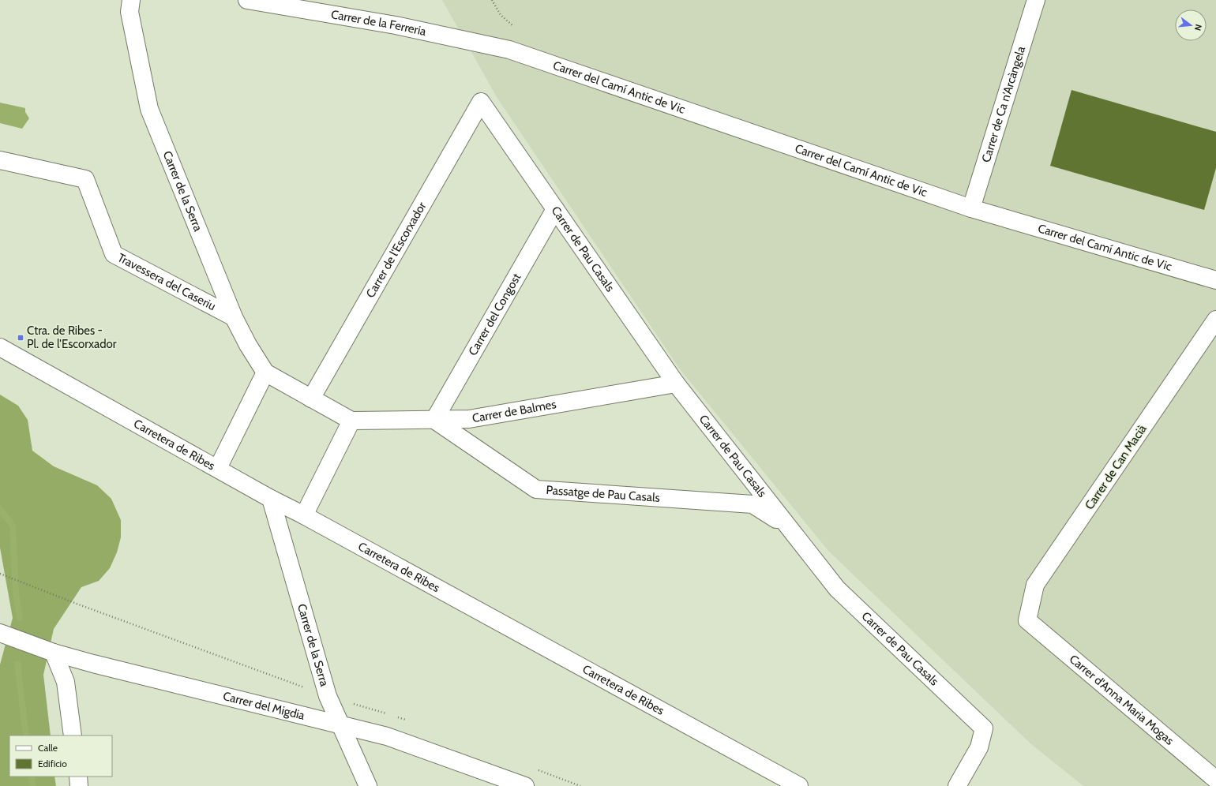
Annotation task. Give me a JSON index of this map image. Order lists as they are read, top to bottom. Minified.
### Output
{"streets":{"street":["Carrer de la Ferreria","Carrer del Camí Antic de Vic","Carrer de Ca n'Arcàngela","Carrer de la Serra","Carrer de Pau Casals","Carrer de l'Escorxador","Travessera del Caseriu","Carrer del Congost","Carrer de Balmes","Carretera de Ribes","Carrer de Can Macià","Passatge de Pau Casals","Carrer d'Anna Maria Mogas","Carrer del Migdia"]},"crossings":[["Carrer de la Ferreria","Carrer del Camí Antic de Vic"],["Carrer del Camí Antic de Vic","Carrer de Ca n'Arcàngela"],["Carrer de la Serra","Travessera del Caseriu"],["Carrer de la Serra","Carretera de Ribes"],["Carrer de la Serra","Carrer del Migdia"],["Carrer de Pau Casals","Carrer de l'Escorxador"],["Carrer de Pau Casals","Carrer del Congost"],["Carrer de Pau Casals","Carrer de Balmes"],["Carrer de Pau Casals","Passatge de Pau Casals"],["Carrer del Congost","Carrer de Balmes"],["Carrer del Congost","Passatge de Pau Casals"],["Carrer de Balmes","Passatge de Pau Casals"],["Carrer de Can Macià","Carrer d'Anna Maria Mogas"]],"places":{"transit":["Ctra. de Ribes - Pl. de l'Escorxador"]},"legend":["Calle","Edificio"],"north":"right"}
